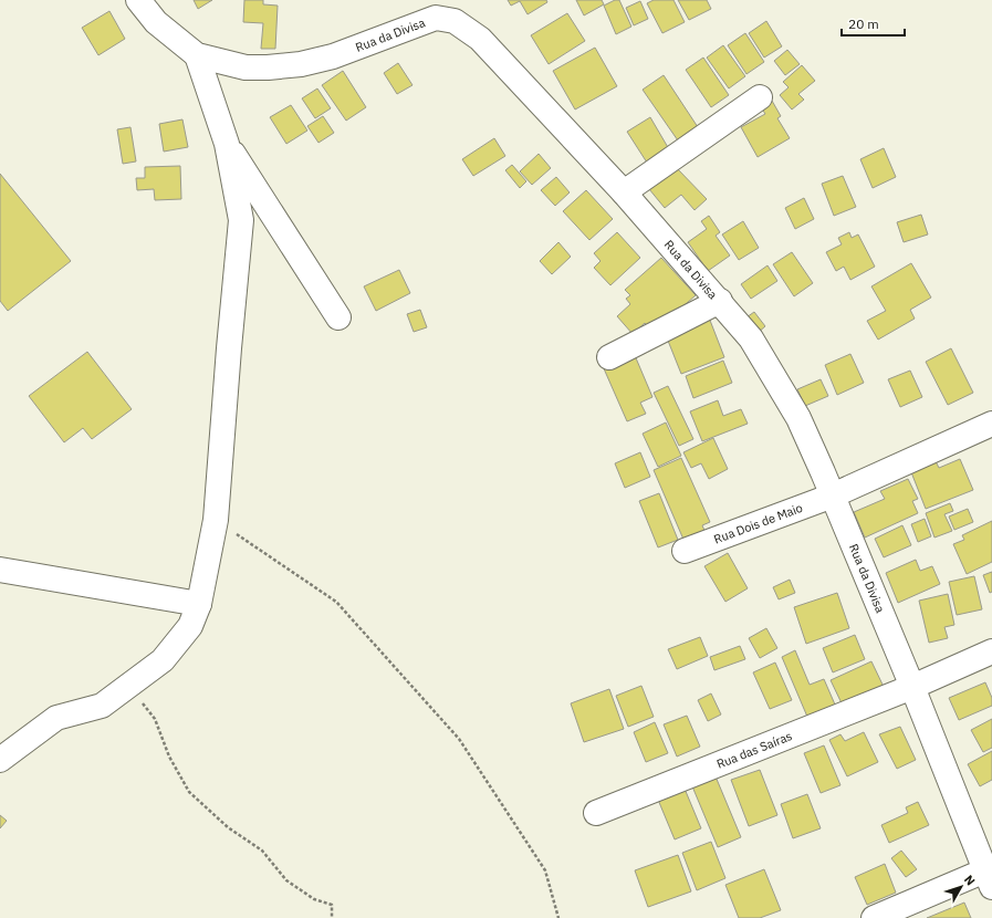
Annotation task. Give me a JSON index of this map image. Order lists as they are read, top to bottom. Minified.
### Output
{"streets":{"street":["Rua da Divisa","Rua Dois de Maio","Rua das Saíras"]},"crossings":[["Rua da Divisa","Rua Dois de Maio"],["Rua da Divisa","Rua das Saíras"]],"scale_bar":"20 m","north":"top right"}
